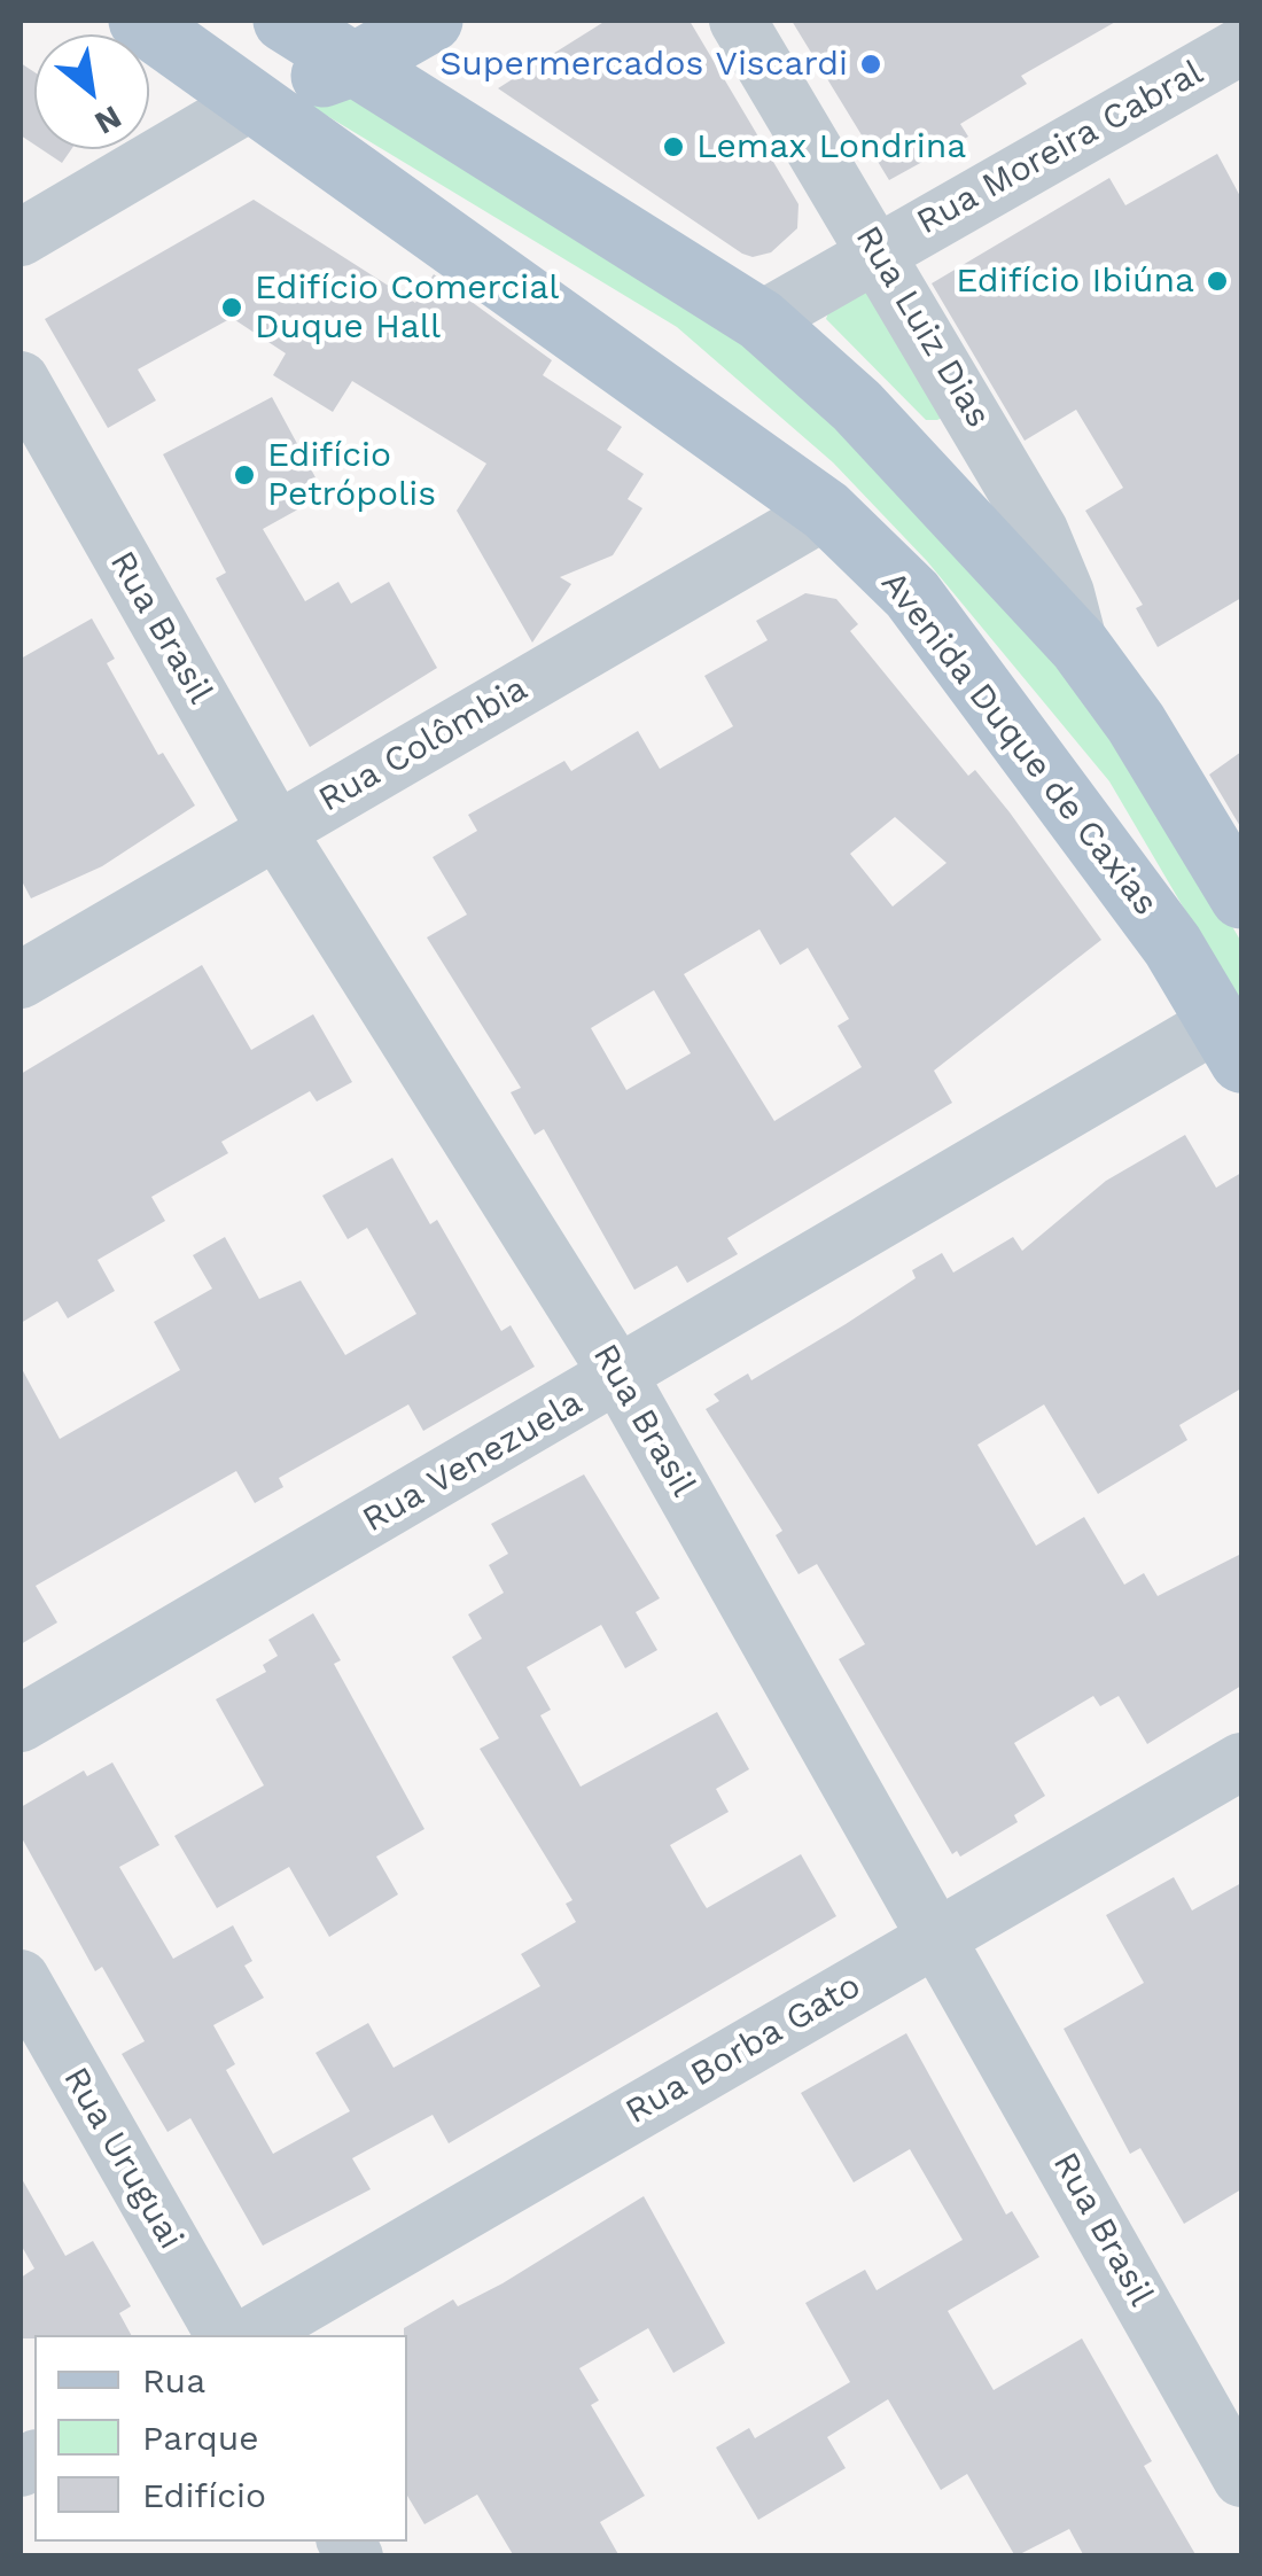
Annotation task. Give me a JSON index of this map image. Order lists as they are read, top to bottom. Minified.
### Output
{"streets":{"main road":["Avenida Duque de Caxias"],"street":["Rua Moreira Cabral","Rua Luiz Dias","Rua Brasil","Rua Colômbia","Rua Venezuela","Rua Borba Gato","Rua Uruguai"]},"crossings":[["Rua Moreira Cabral","Rua Luiz Dias"],["Rua Brasil","Rua Colômbia"],["Rua Brasil","Rua Venezuela"],["Rua Brasil","Rua Borba Gato"],["Avenida Duque de Caxias","Rua Colômbia"],["Avenida Duque de Caxias","Rua Venezuela"]],"places":["Supermercados Viscardi","Lemax Londrina","Edifício Ibiúna","Edifício Comercial Duque Hall","Edifício Petrópolis"],"legend":["Rua","Parque","Edifício"],"north":"bottom right"}
